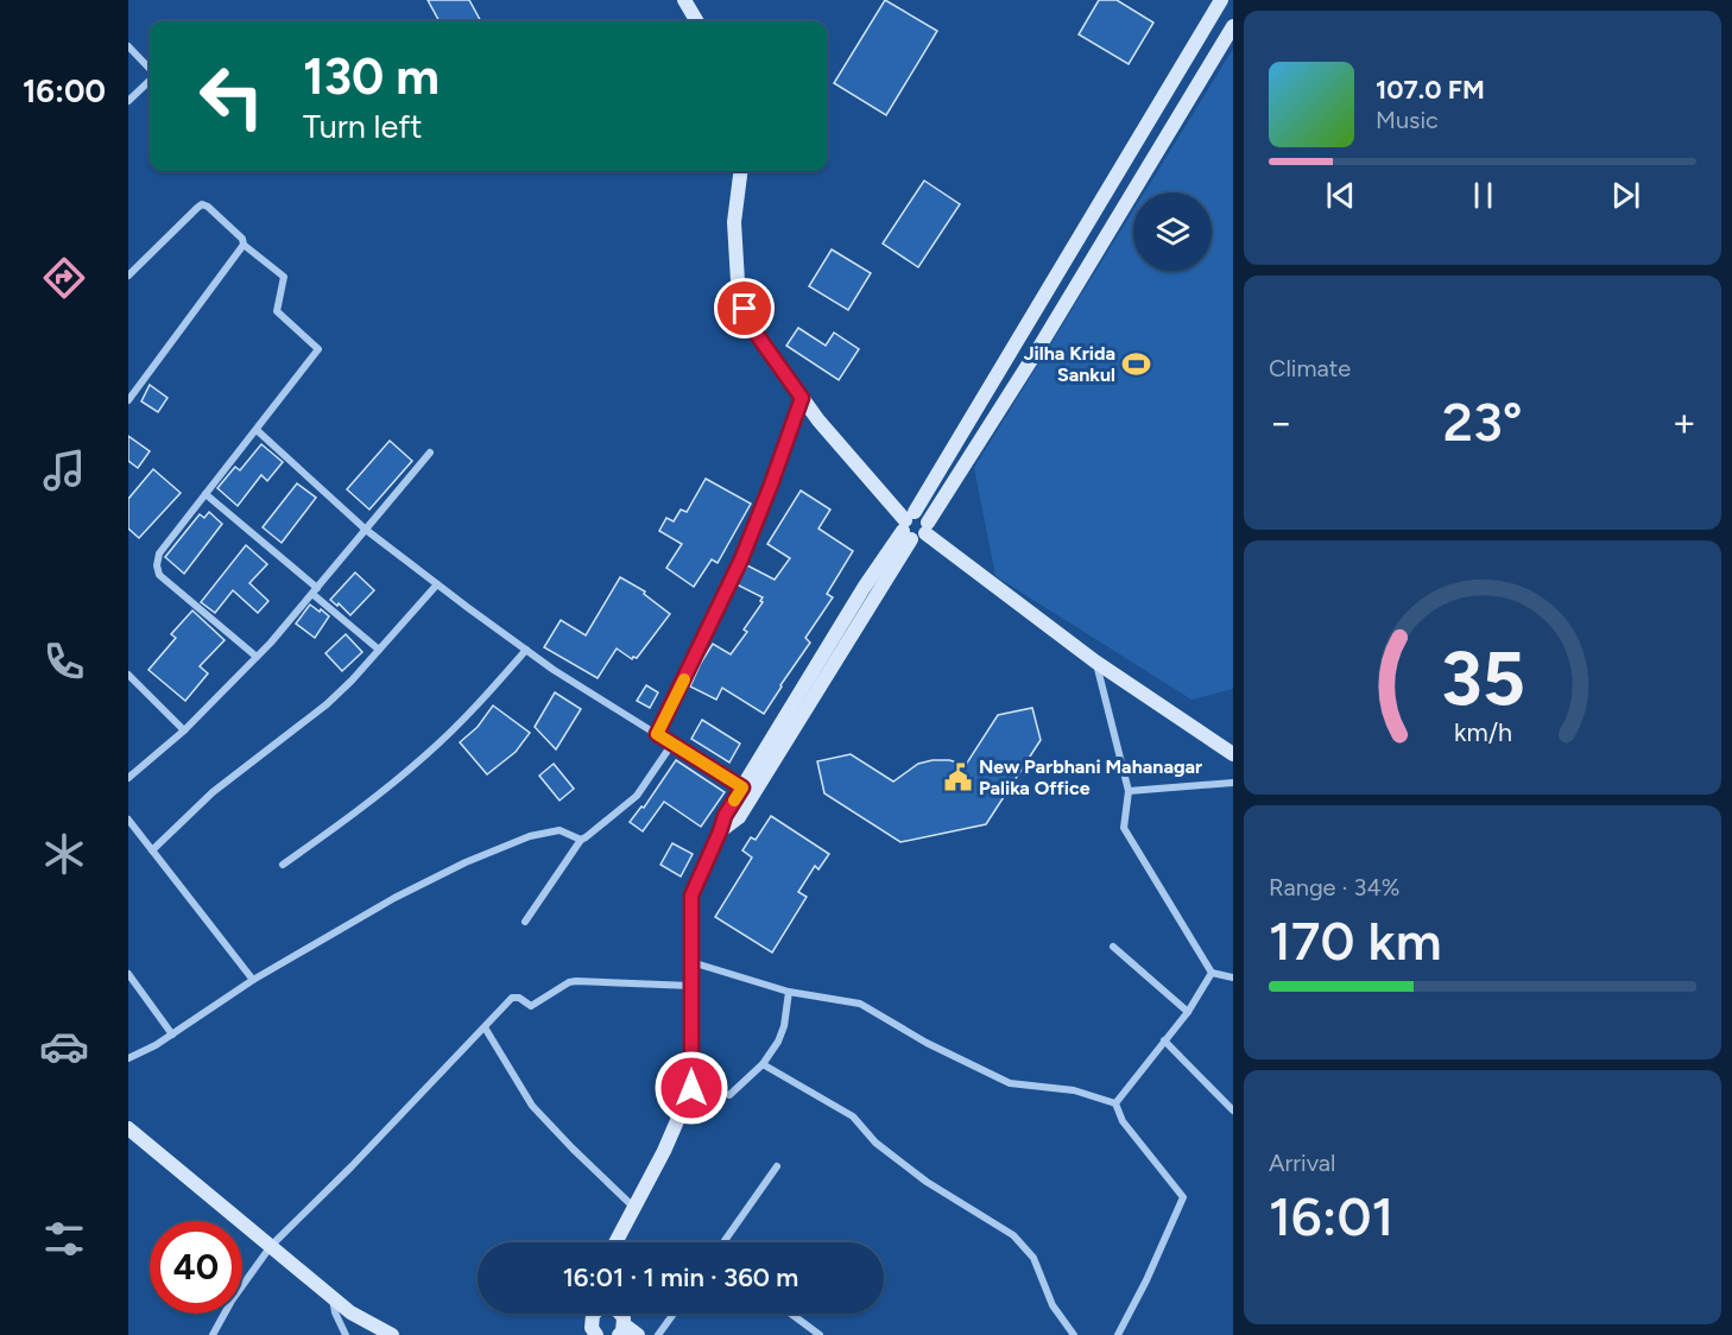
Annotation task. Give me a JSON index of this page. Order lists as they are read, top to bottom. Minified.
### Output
{"places":{"sports":["Jilha Krida Sankul"],"public building":["New Parbhani Mahanagar Palika Office"]},"page":{"tabs":"16:00","turn":["130 m","Turn left"],"song":["107.0 FM","Music"],"tile":["Climate",["Range · 34%","170 km"],["Arrival","16:01"]],"heat":["−","23°","+"],"limit":"40","trip":"16:01 · 1 min · 360 m","gauge":["35","km/h"]}}
